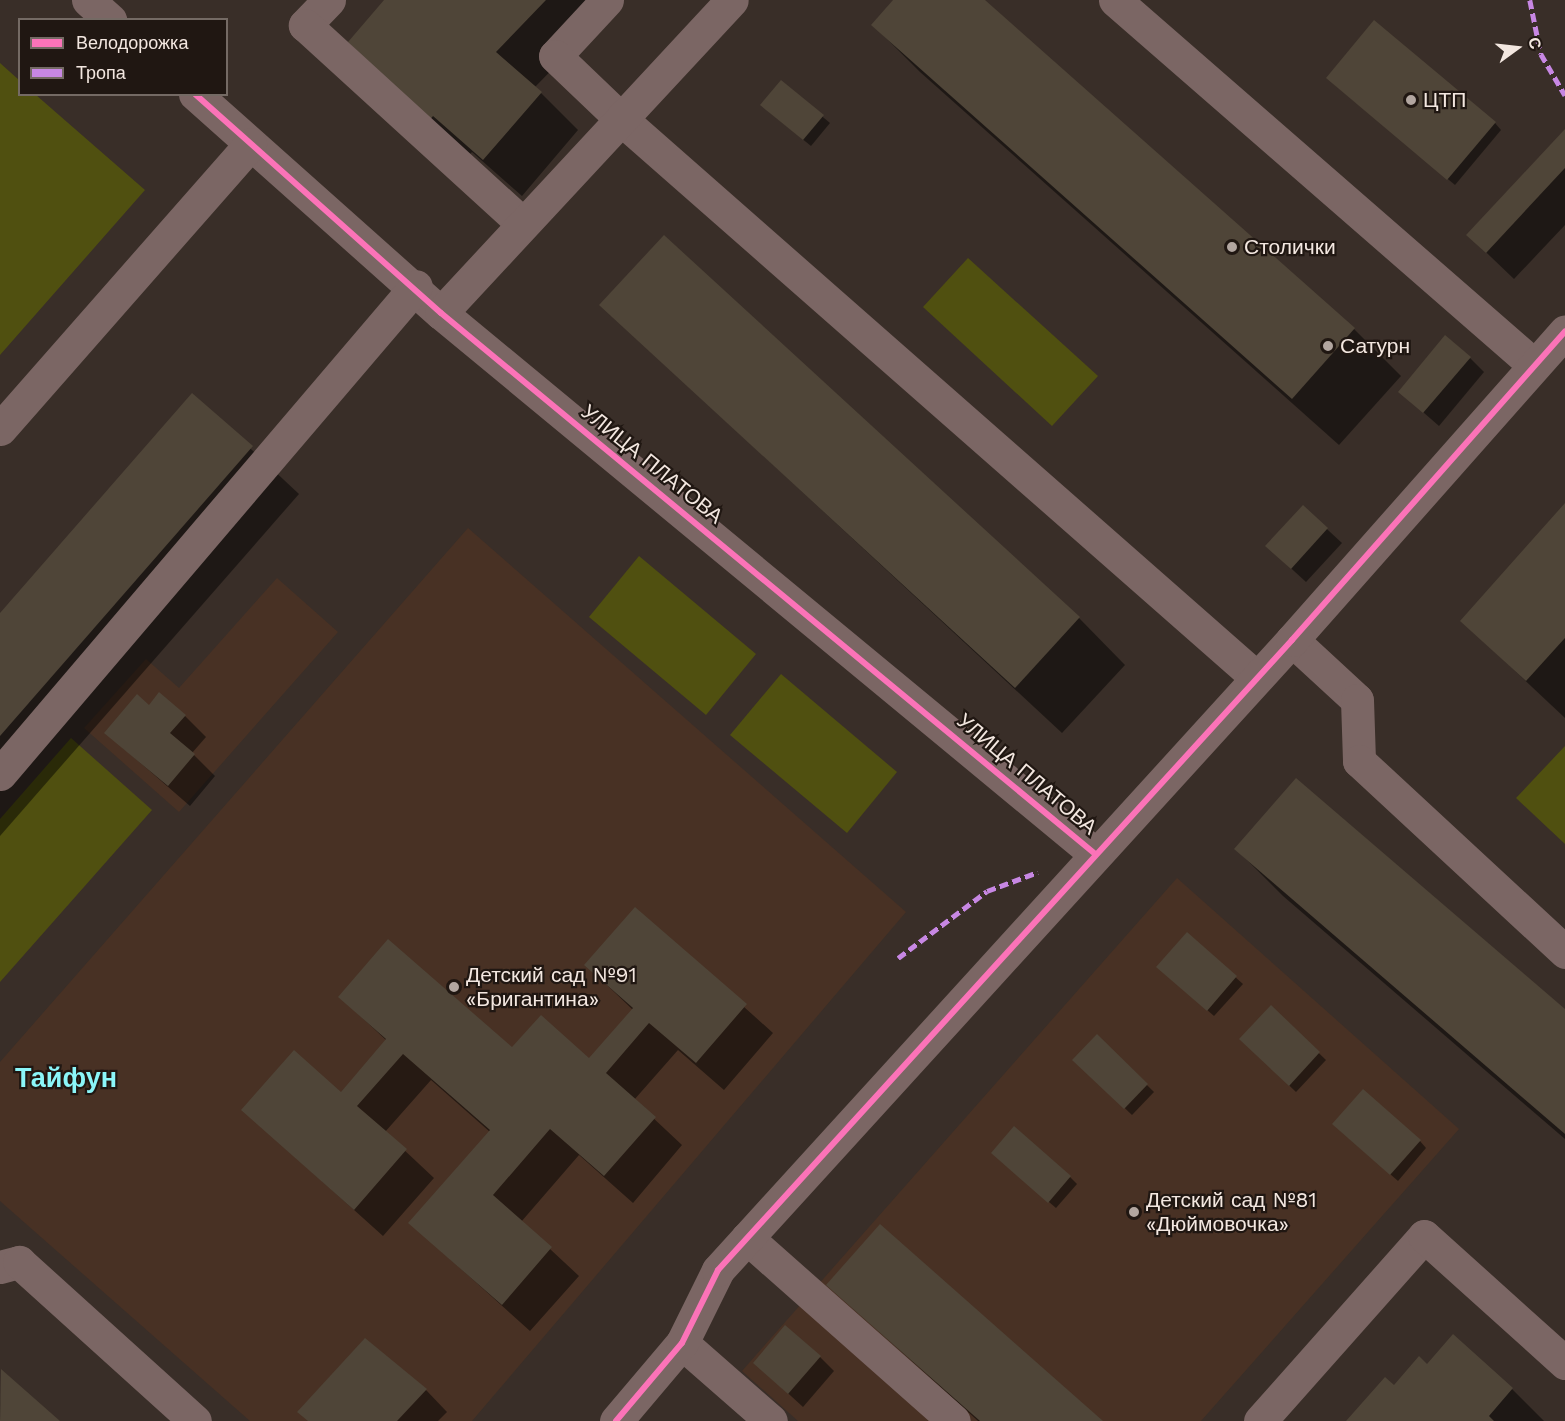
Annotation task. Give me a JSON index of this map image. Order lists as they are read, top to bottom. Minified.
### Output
{"streets":{"street":["УЛИЦА ПЛАТОВА"]},"districts":["Тайфун"],"places":["ЦТП","Столички","Сатурн","Детский сад №91 «Бригантина»","Детский сад №81 «Дюймовочка»"],"legend":["Велодорожка","Тропа"],"north":"right"}
